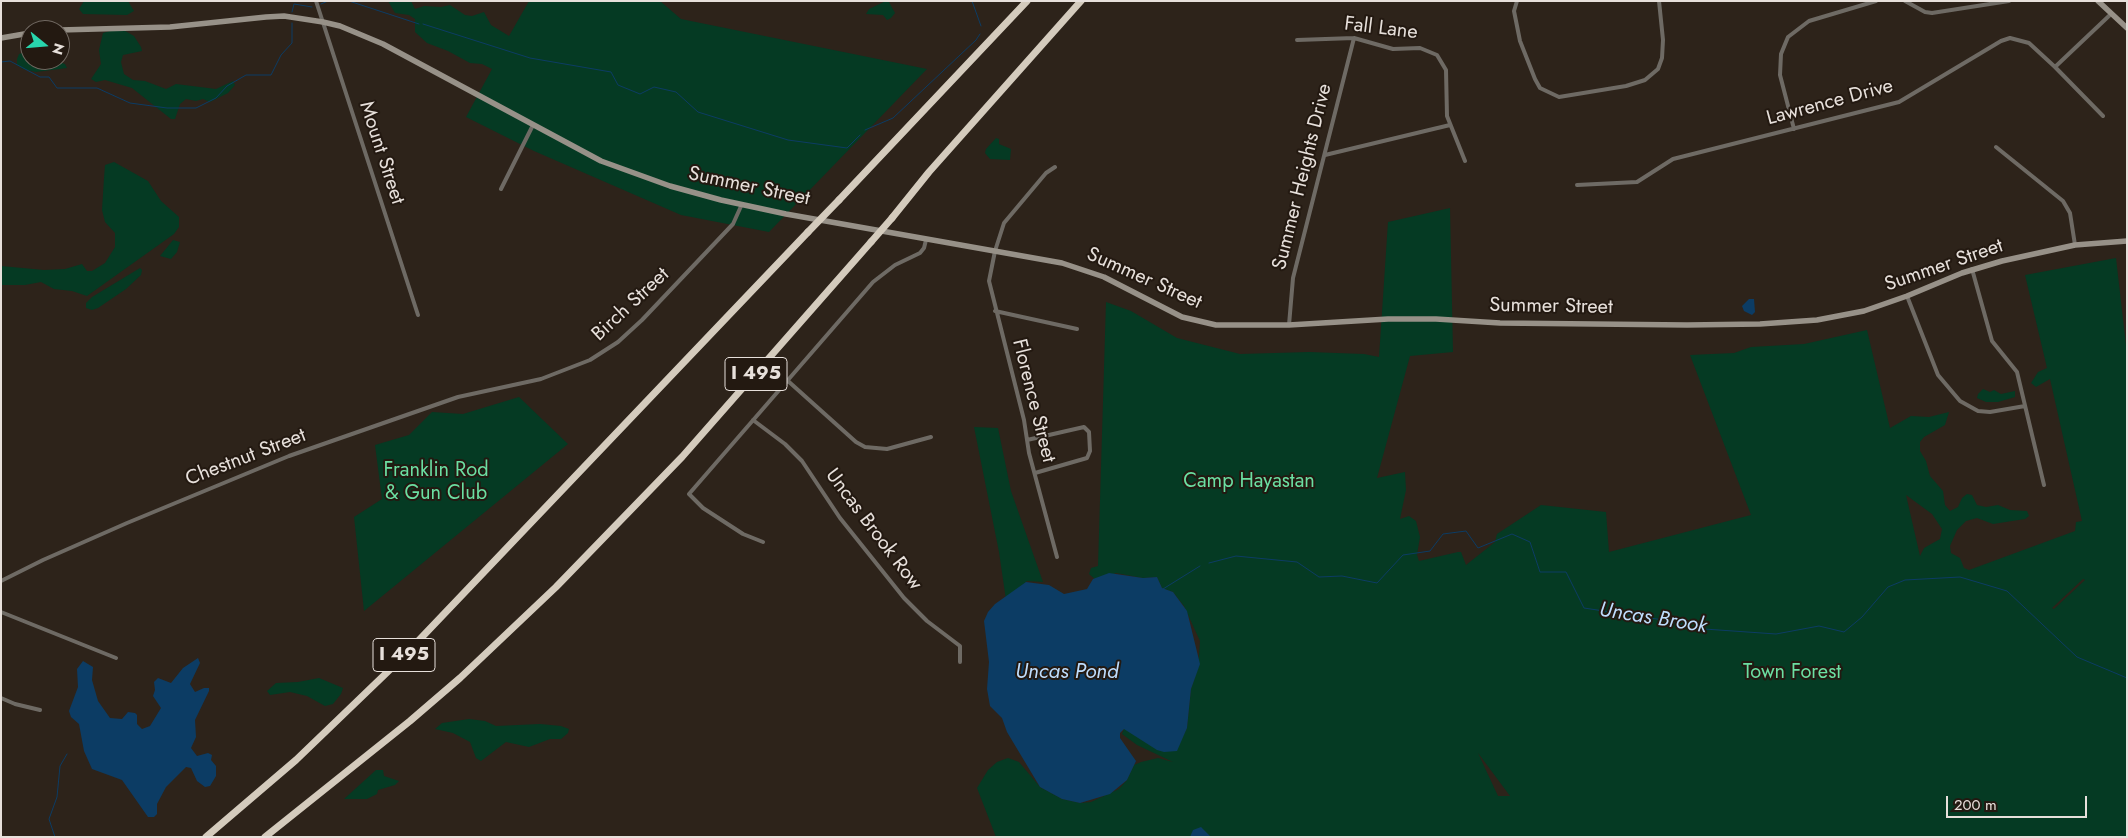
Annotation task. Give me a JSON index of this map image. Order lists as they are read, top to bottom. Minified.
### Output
{"streets":{"highway":["I 495"],"main road":["Summer Street"],"street":["Fall Lane","Lawrence Drive","Mount Street","Summer Heights Drive","Birch Street","Florence Street","Chestnut Street","Uncas Brook Row"]},"crossings":[["Fall Lane","Summer Heights Drive"],["Mount Street","Summer Street"],["Summer Heights Drive","Summer Street"],["Summer Street","Birch Street"],["Summer Street","Florence Street"],["Birch Street","Chestnut Street"]],"water":["Uncas Brook","Uncas Pond"],"parks":["Franklin Rod & Gun Club","Camp Hayastan","Town Forest"],"scale_bar":"200 m","north":"right"}
